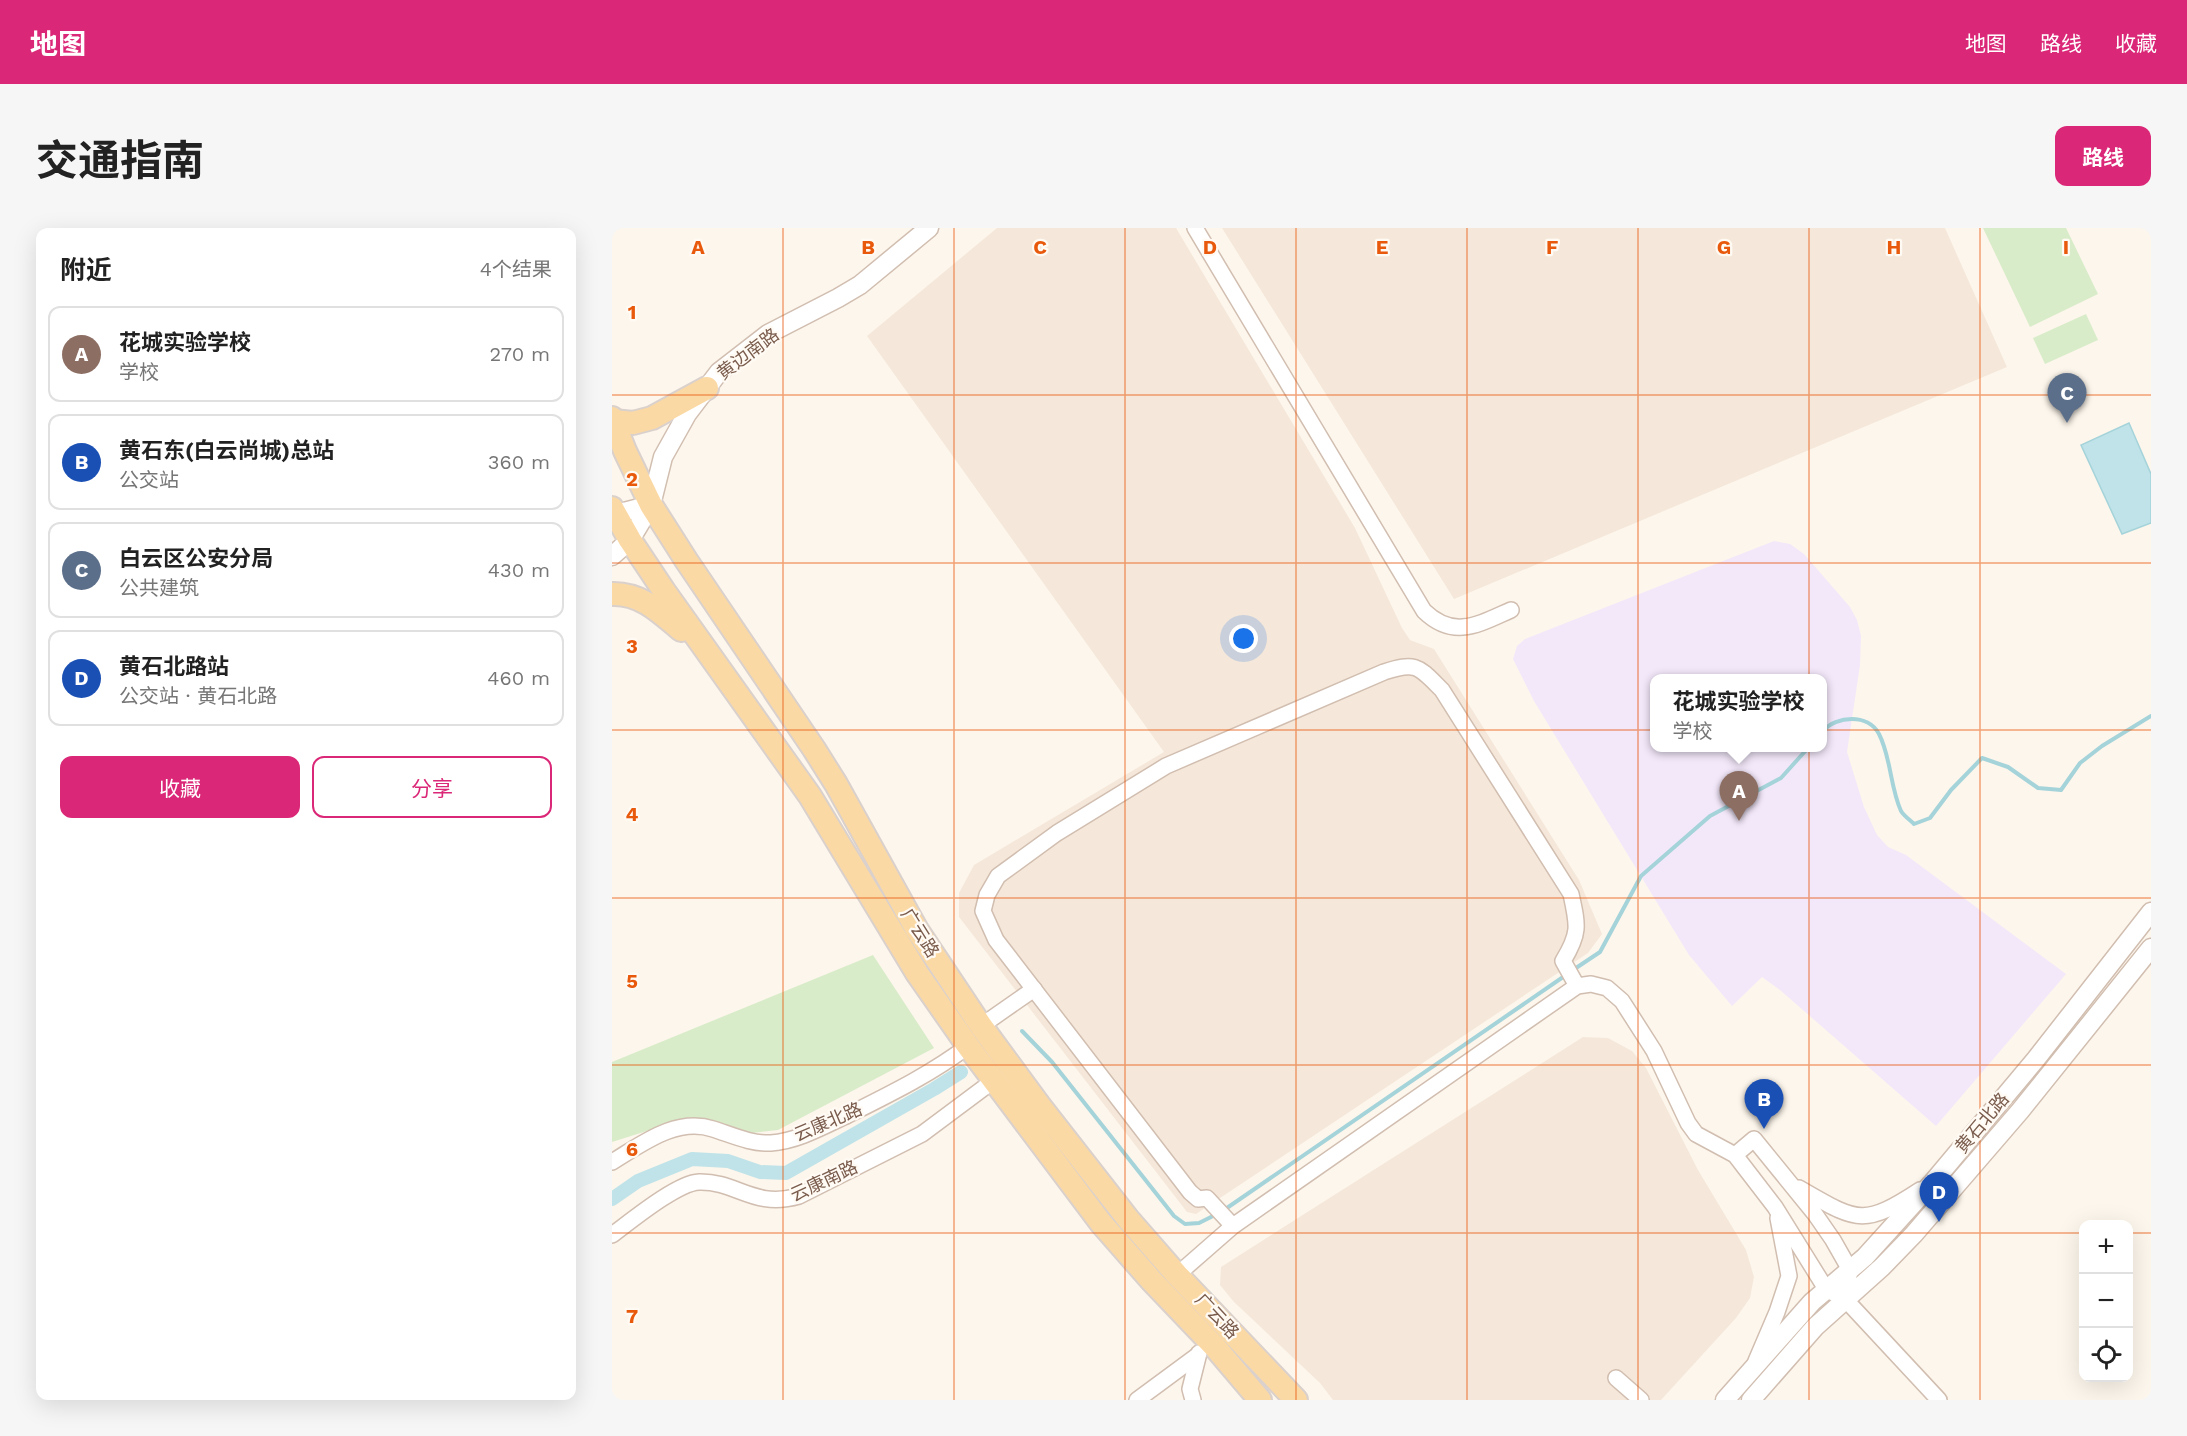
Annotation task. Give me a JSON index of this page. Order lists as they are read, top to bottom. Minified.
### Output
{"streets":{"main road":["广云路"],"street":["黄边南路","云康北路","黄石北路","云康南路"]},"crossings":[["黄边南路","广云路"],["广云路","云康北路"],["广云路","云康南路"]],"page":{"header":"地图","nav":["地图","路线","收藏"],"title":"交通指南","buttons":["路线",["收藏","分享"]],"heading":["附近","4个结果"],"list":[{"mark":"A","name":"花城实验学校","note":"学校","value":"270 m"},{"mark":"B","name":"黄石东(白云尚城)总站","note":"公交站","value":"360 m"},{"mark":"C","name":"白云区公安分局","note":"公共建筑","value":"430 m"},{"mark":"D","name":"黄石北路站","note":"公交站 · 黄石北路","value":"460 m"}],"pins":["C","A","B","D"],"popup":["花城实验学校","学校"],"map_buttons":["+","−"]},"grid":{"columns":["A","B","C","D","E","F","G","H","I"],"rows":["1","2","3","4","5","6","7"]}}
